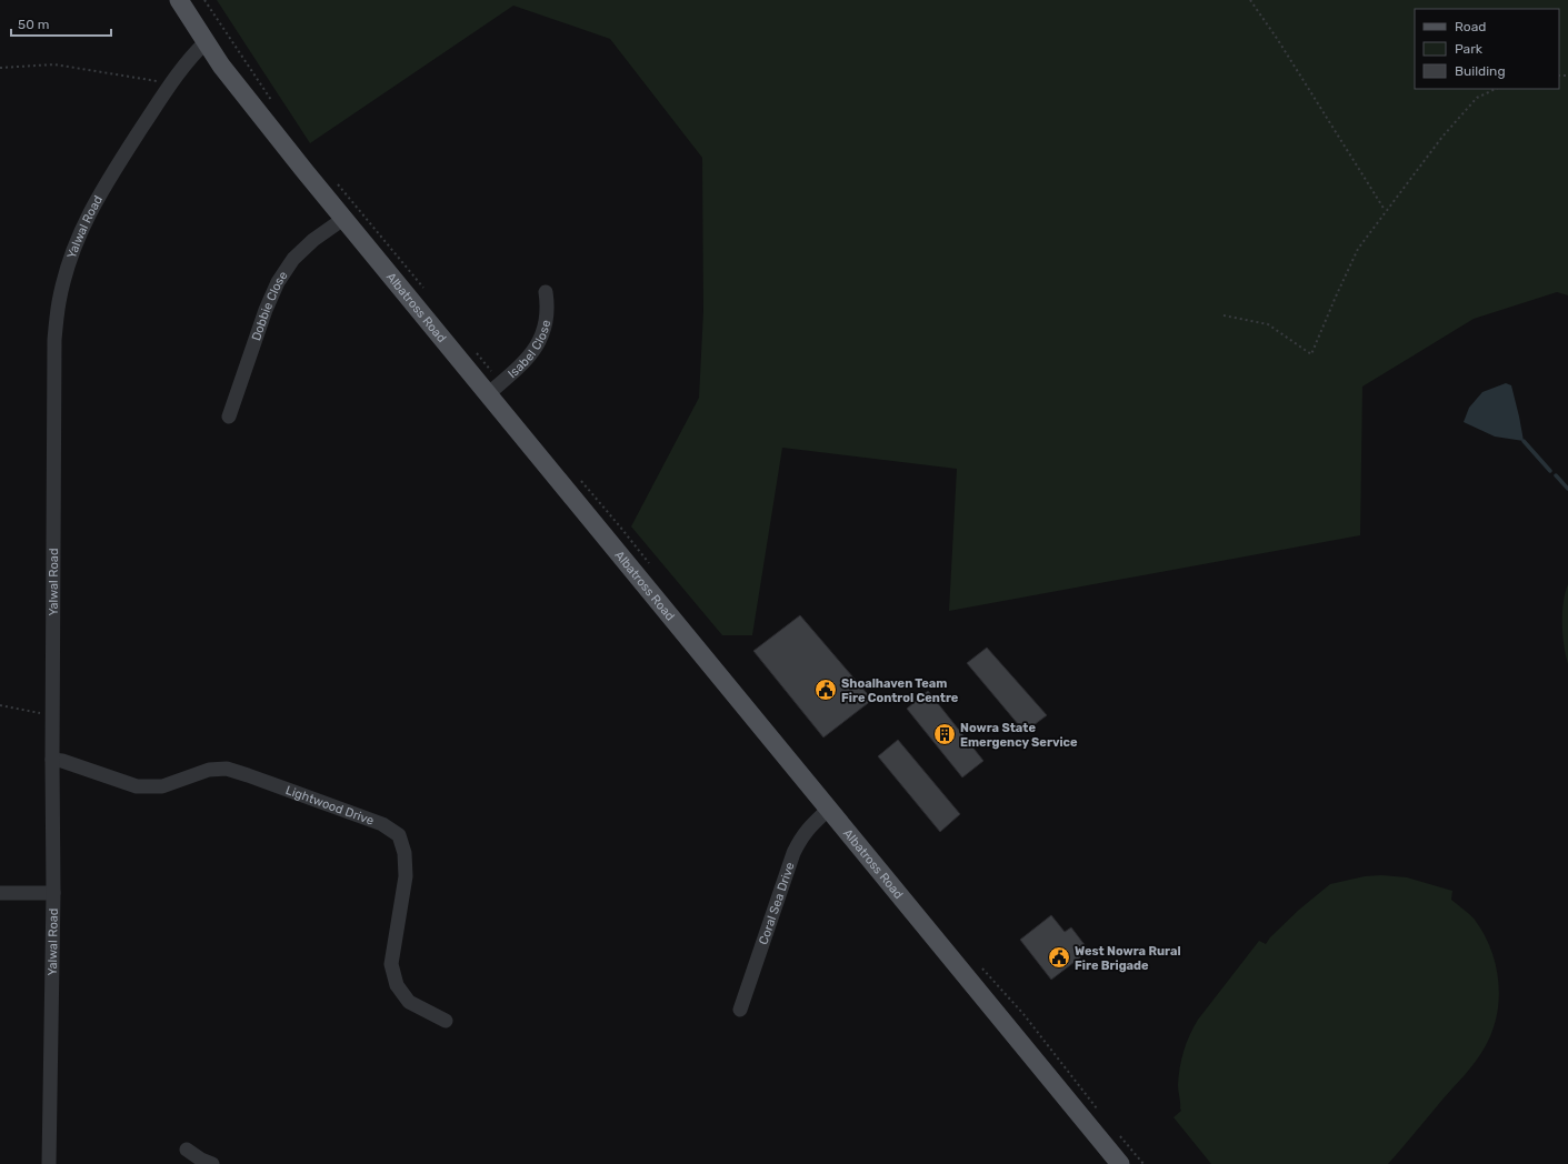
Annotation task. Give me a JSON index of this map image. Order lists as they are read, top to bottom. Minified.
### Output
{"streets":{"main road":["Albatross Road"],"street":["Yalwal Road","Dobbie Close","Isabel Close","Lightwood Drive","Coral Sea Drive"]},"crossings":[["Yalwal Road","Albatross Road"],["Yalwal Road","Lightwood Drive"],["Dobbie Close","Albatross Road"],["Albatross Road","Isabel Close"],["Albatross Road","Coral Sea Drive"]],"places":{"public building":["Shoalhaven Team Fire Control Centre","West Nowra Rural Fire Brigade"],"building":["Nowra State Emergency Service"]},"legend":["Road","Park","Building"],"scale_bar":"50 m"}
